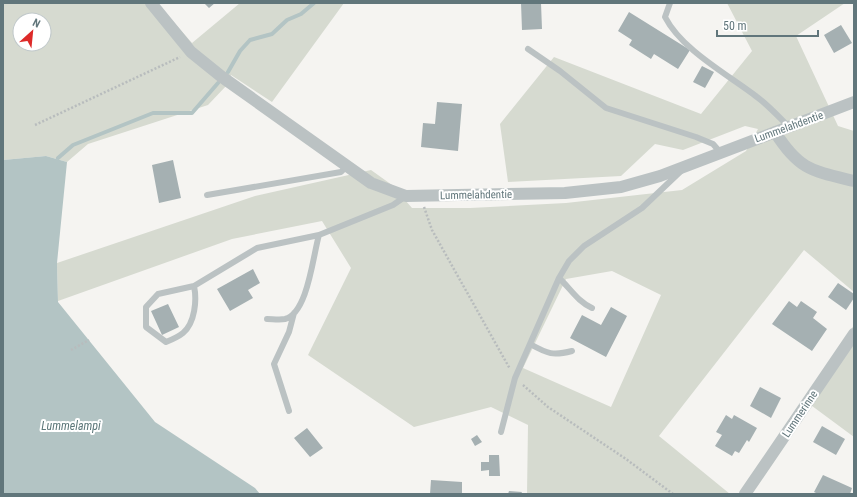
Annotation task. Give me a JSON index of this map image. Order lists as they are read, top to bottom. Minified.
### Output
{"streets":{"street":["Lummelahdentie","Lummerinne"]},"water":["Lummelampi"],"scale_bar":"50 m","north":"top right"}
